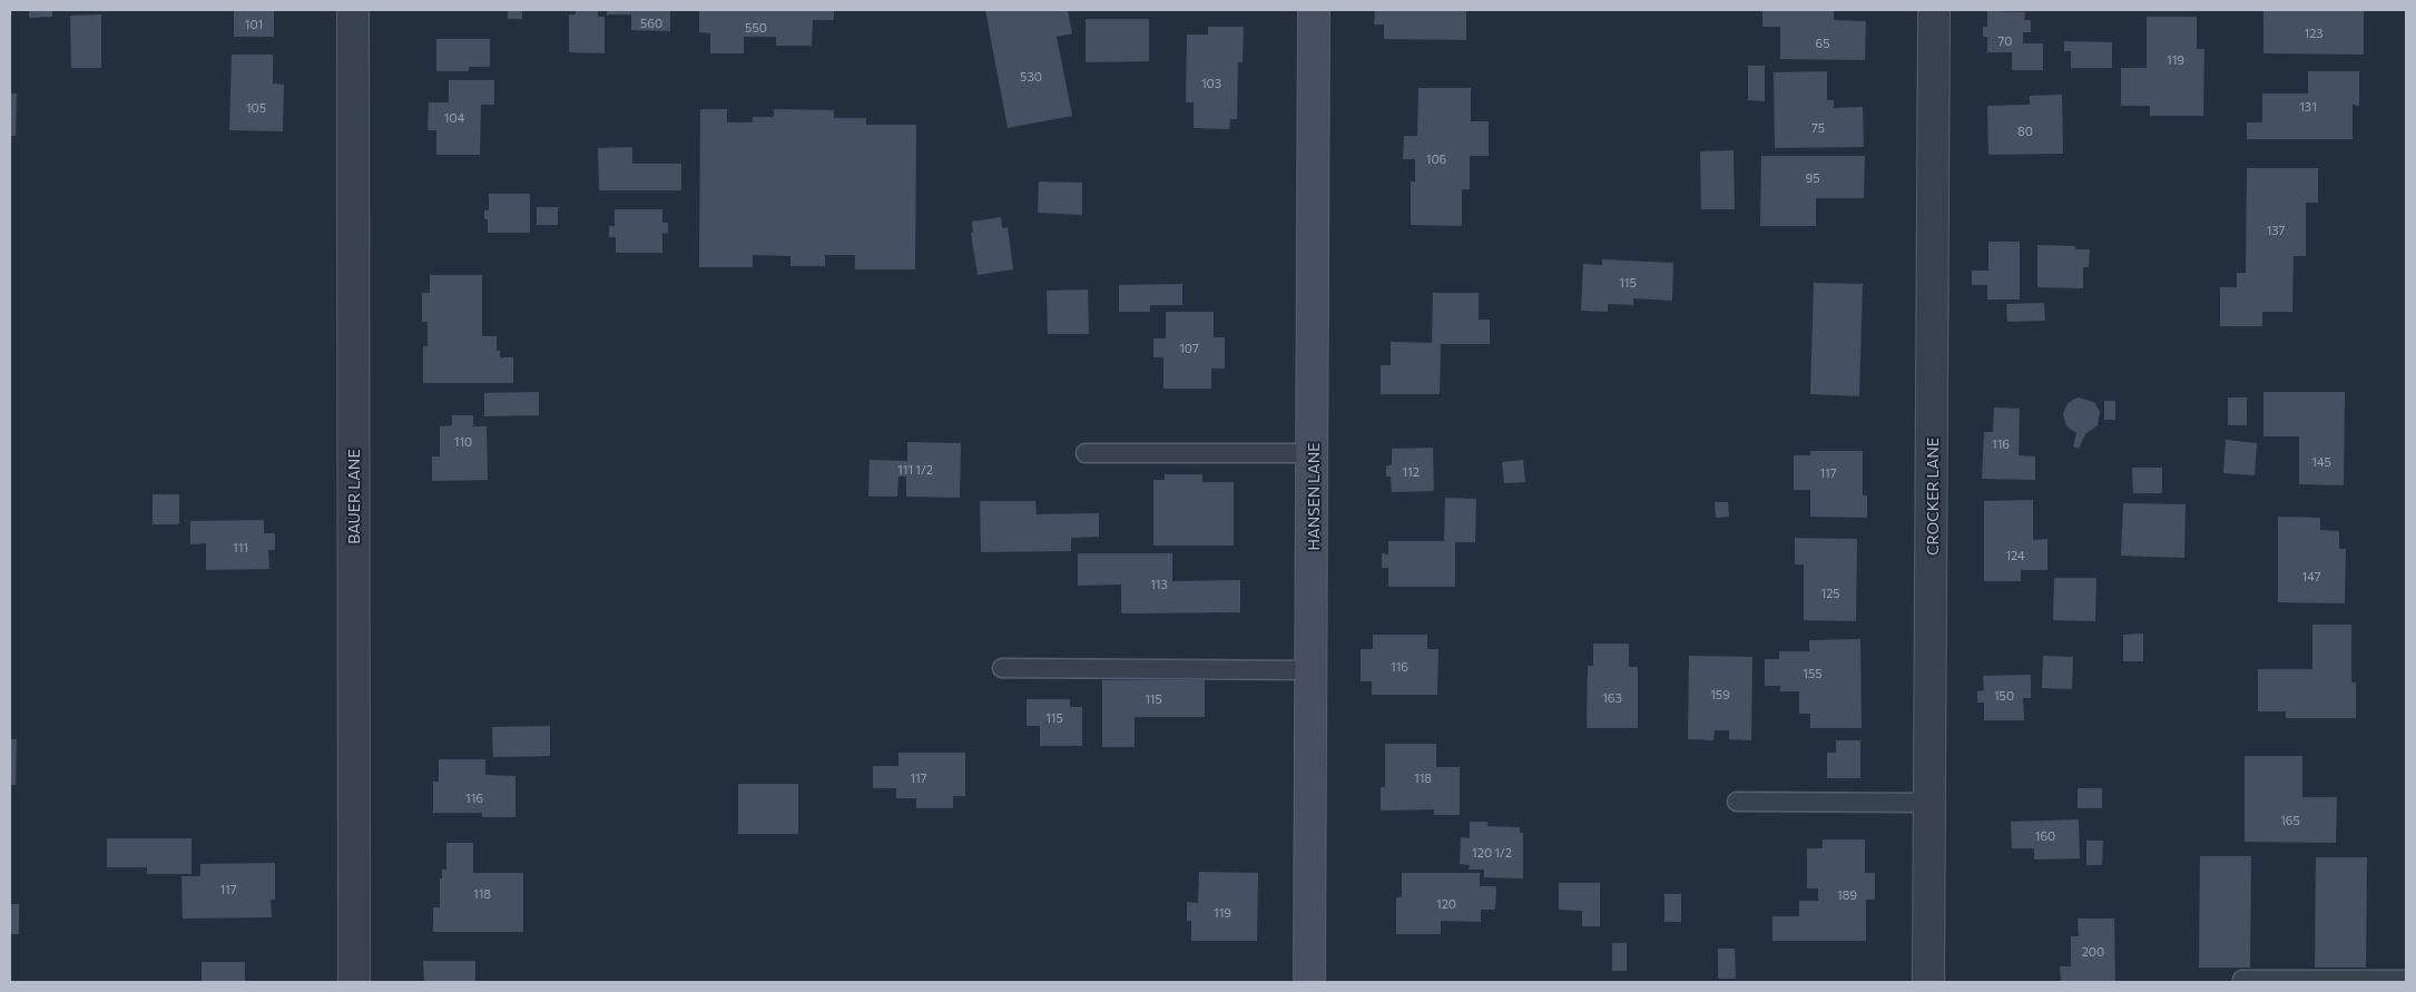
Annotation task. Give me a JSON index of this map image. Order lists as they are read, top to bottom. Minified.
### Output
{"streets":{"street":["BAUER LANE","HANSEN LANE","CROCKER LANE"]},"house_numbers":["560","101","550","123","70","65","119","530","103","131","105","104","75","80","106","95","137","115","107","110","116","145","111 1/2","112","117","111","124","147","113","125","116","155","159","150","163","115","115","117","118","116","165","160","120 1/2","117","118","189","120","119","200"]}
